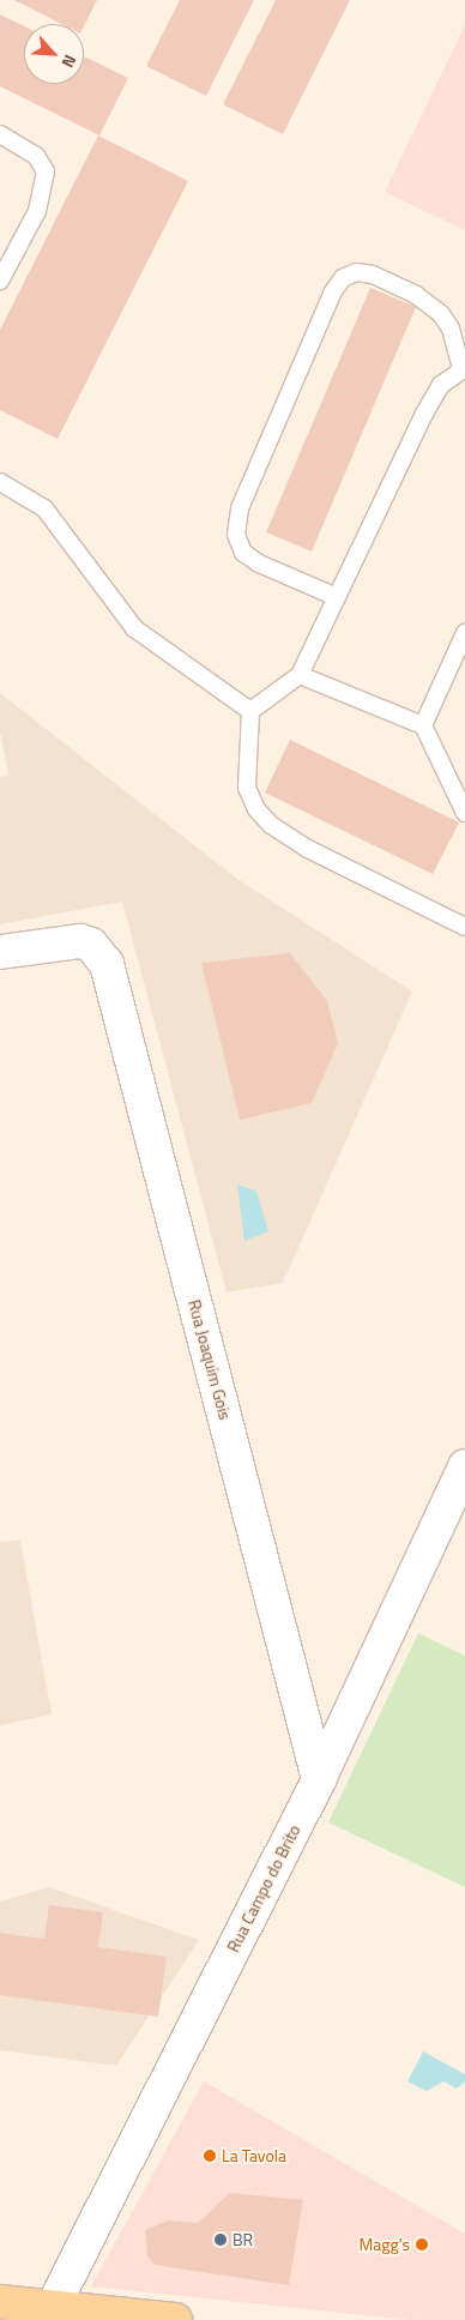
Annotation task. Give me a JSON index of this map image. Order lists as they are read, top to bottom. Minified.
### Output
{"streets":{"street":["Rua Joaquim Gois","Rua Campo do Brito"]},"crossings":[["Rua Joaquim Gois","Rua Campo do Brito"]],"places":["La Tavola","BR","Magg's"],"north":"bottom right"}
